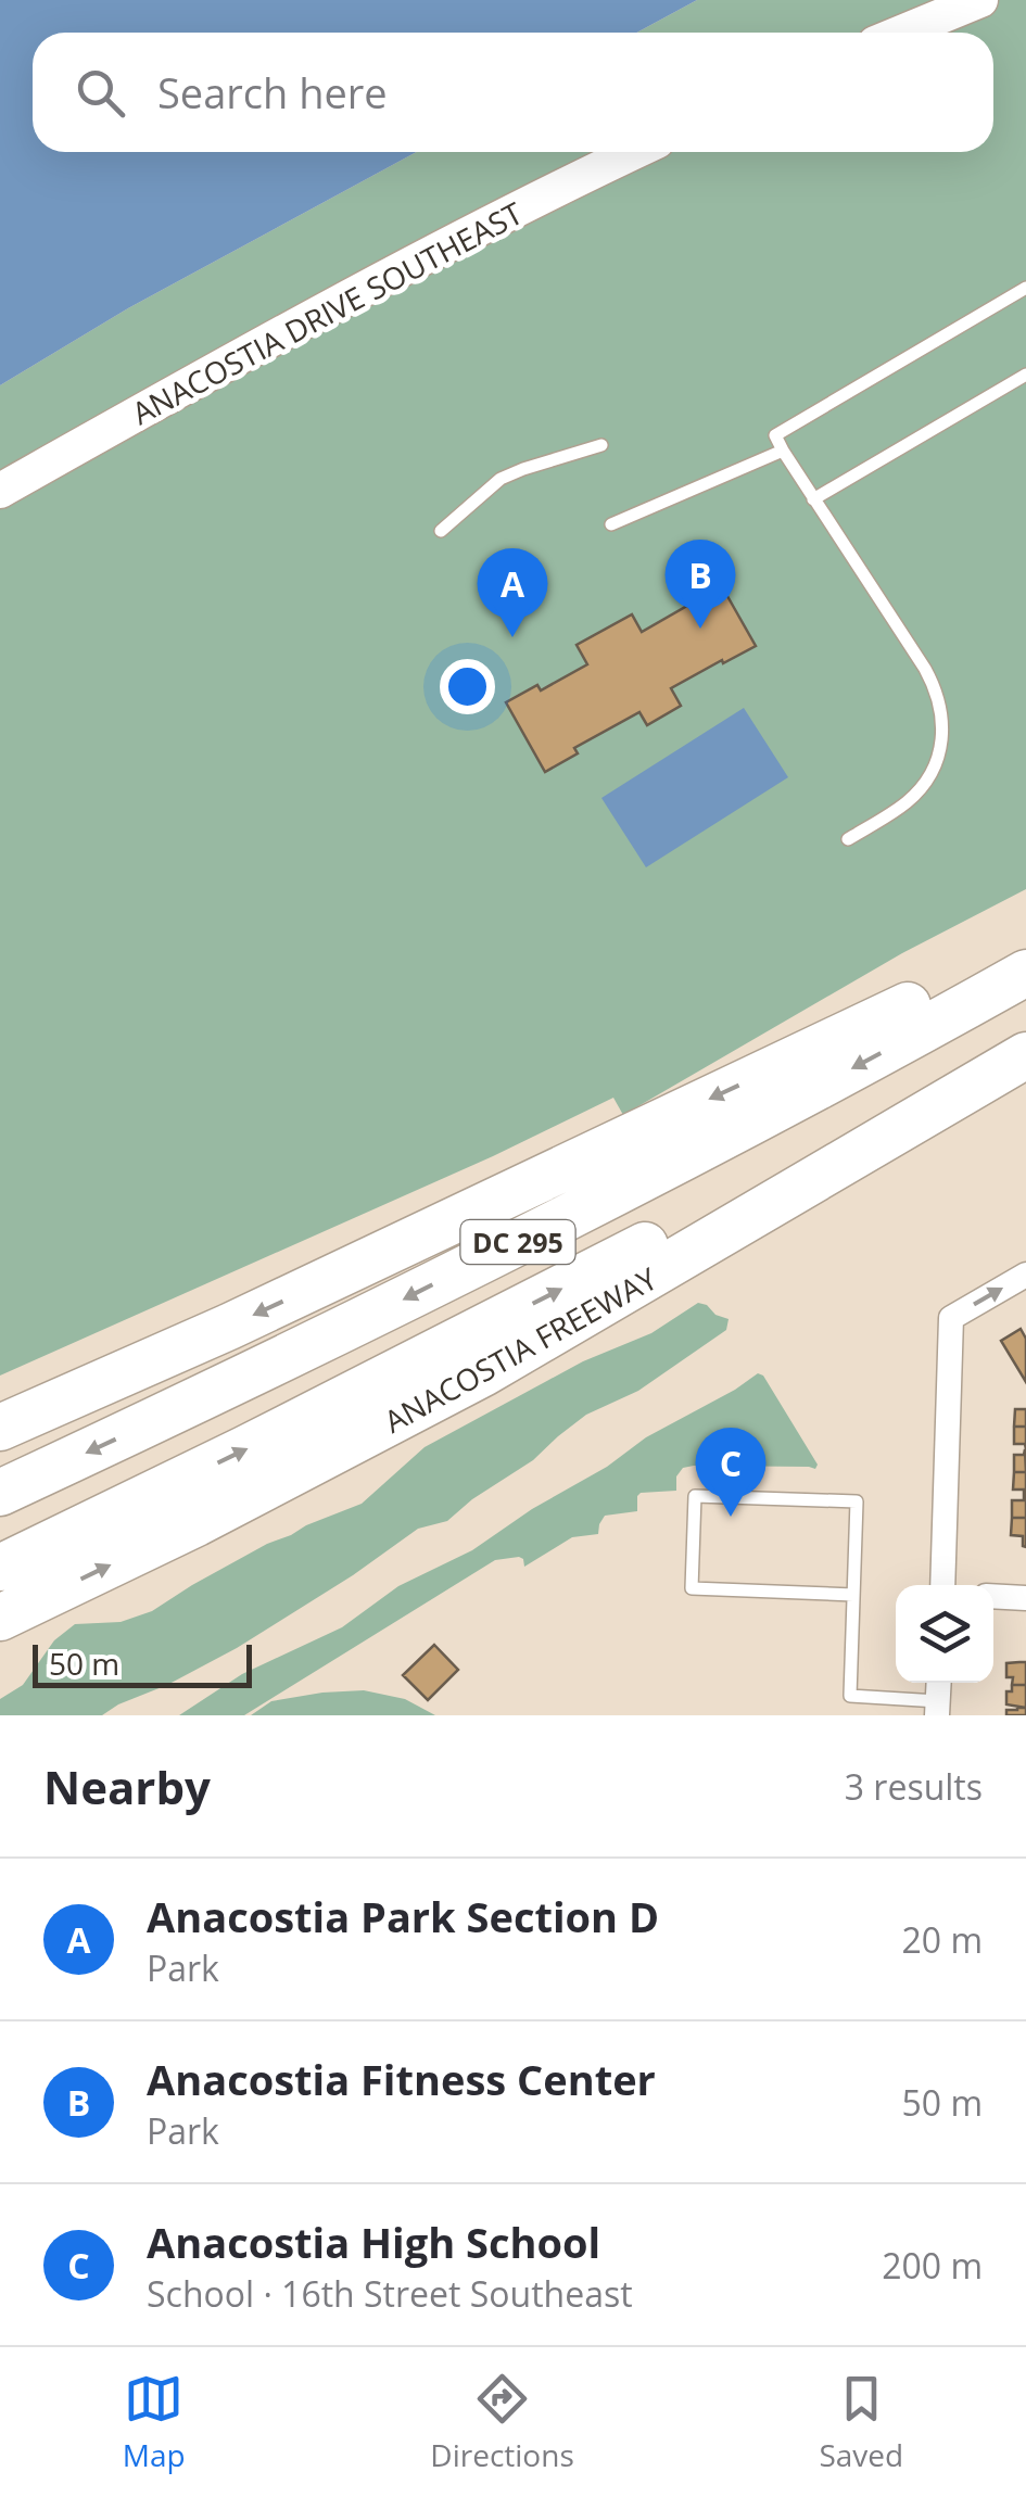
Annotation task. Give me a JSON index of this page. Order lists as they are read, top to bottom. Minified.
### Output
{"streets":{"highway":["DC 295","ANACOSTIA FREEWAY"],"street":["ANACOSTIA DRIVE SOUTHEAST"]},"scale_bar":"50 m","page":{"search":"Search here","pins":["B","A","C"],"scale":"50 m","heading":["Nearby","3 results"],"list":[{"mark":"A","name":"Anacostia Park Section D","note":"Park","value":"20 m"},{"mark":"B","name":"Anacostia Fitness Center","note":"Park","value":"50 m"},{"mark":"C","name":"Anacostia High School","note":"School · 16th Street Southeast","value":"200 m"}],"nav":["Map","Directions","Saved"]}}
